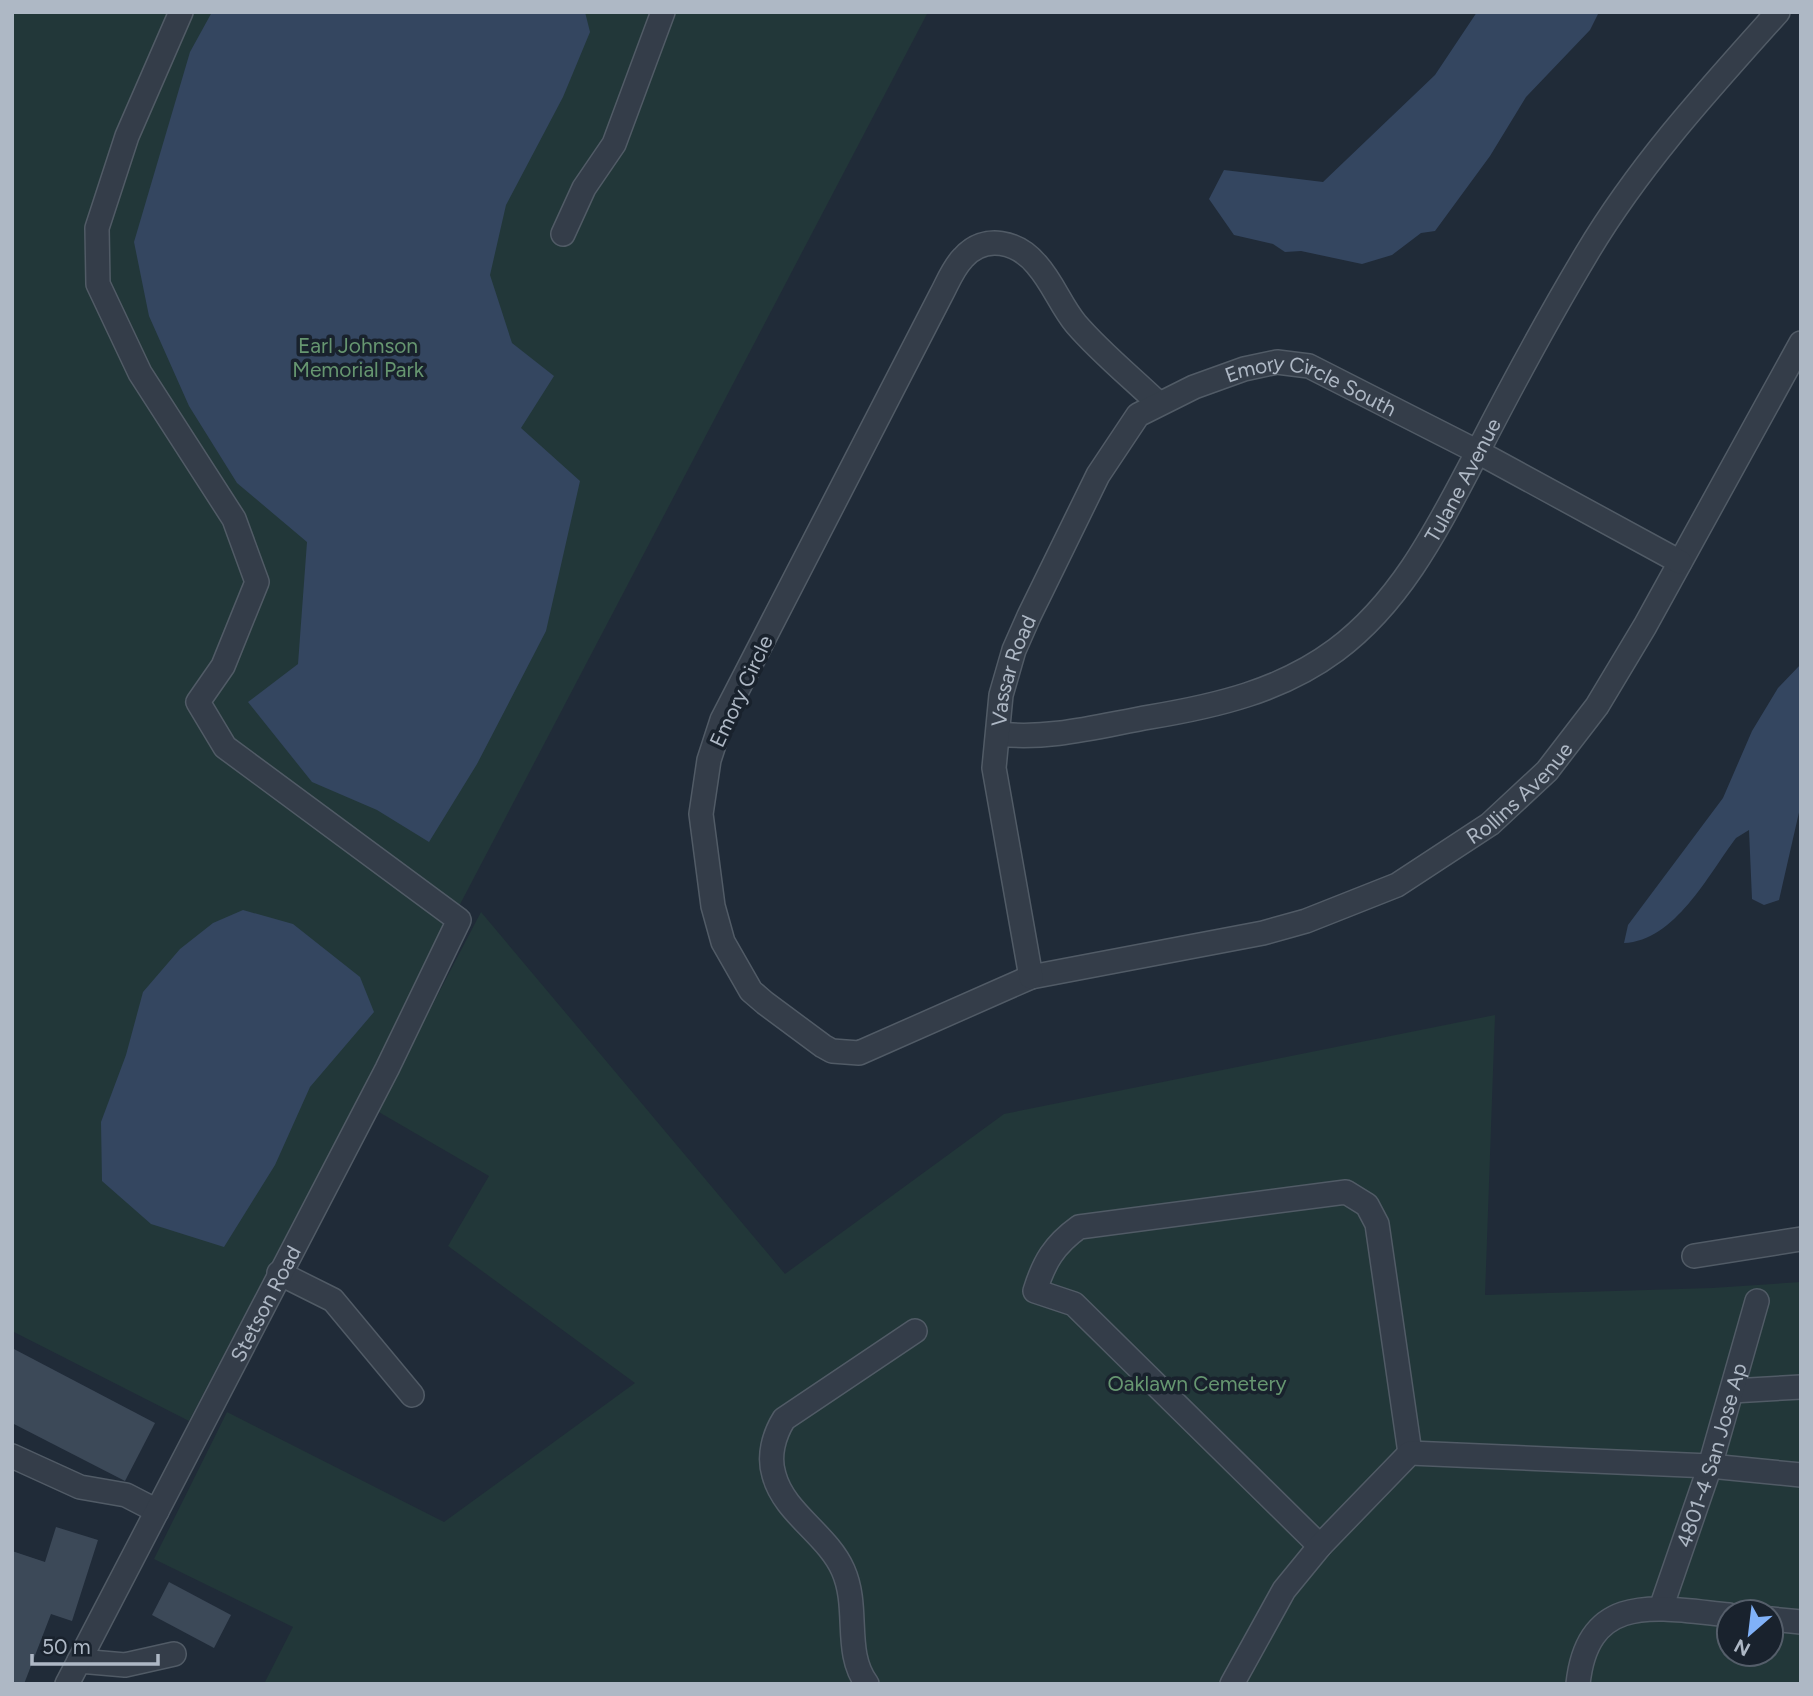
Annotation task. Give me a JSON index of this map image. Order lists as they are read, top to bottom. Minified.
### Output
{"streets":{"street":["Emory Circle South","Tulane Avenue","Vassar Road","Emory Circle","Rollins Avenue","Stetson Road","4801-4 San Jose Ap"]},"crossings":[["Emory Circle South","Tulane Avenue"],["Emory Circle South","Vassar Road"],["Emory Circle South","Emory Circle"],["Emory Circle South","Rollins Avenue"],["Tulane Avenue","Vassar Road"],["Vassar Road","Emory Circle"],["Vassar Road","Rollins Avenue"],["Emory Circle","Rollins Avenue"]],"parks":["Earl Johnson Memorial Park","Oaklawn Cemetery"],"scale_bar":"50 m","north":"bottom left"}
